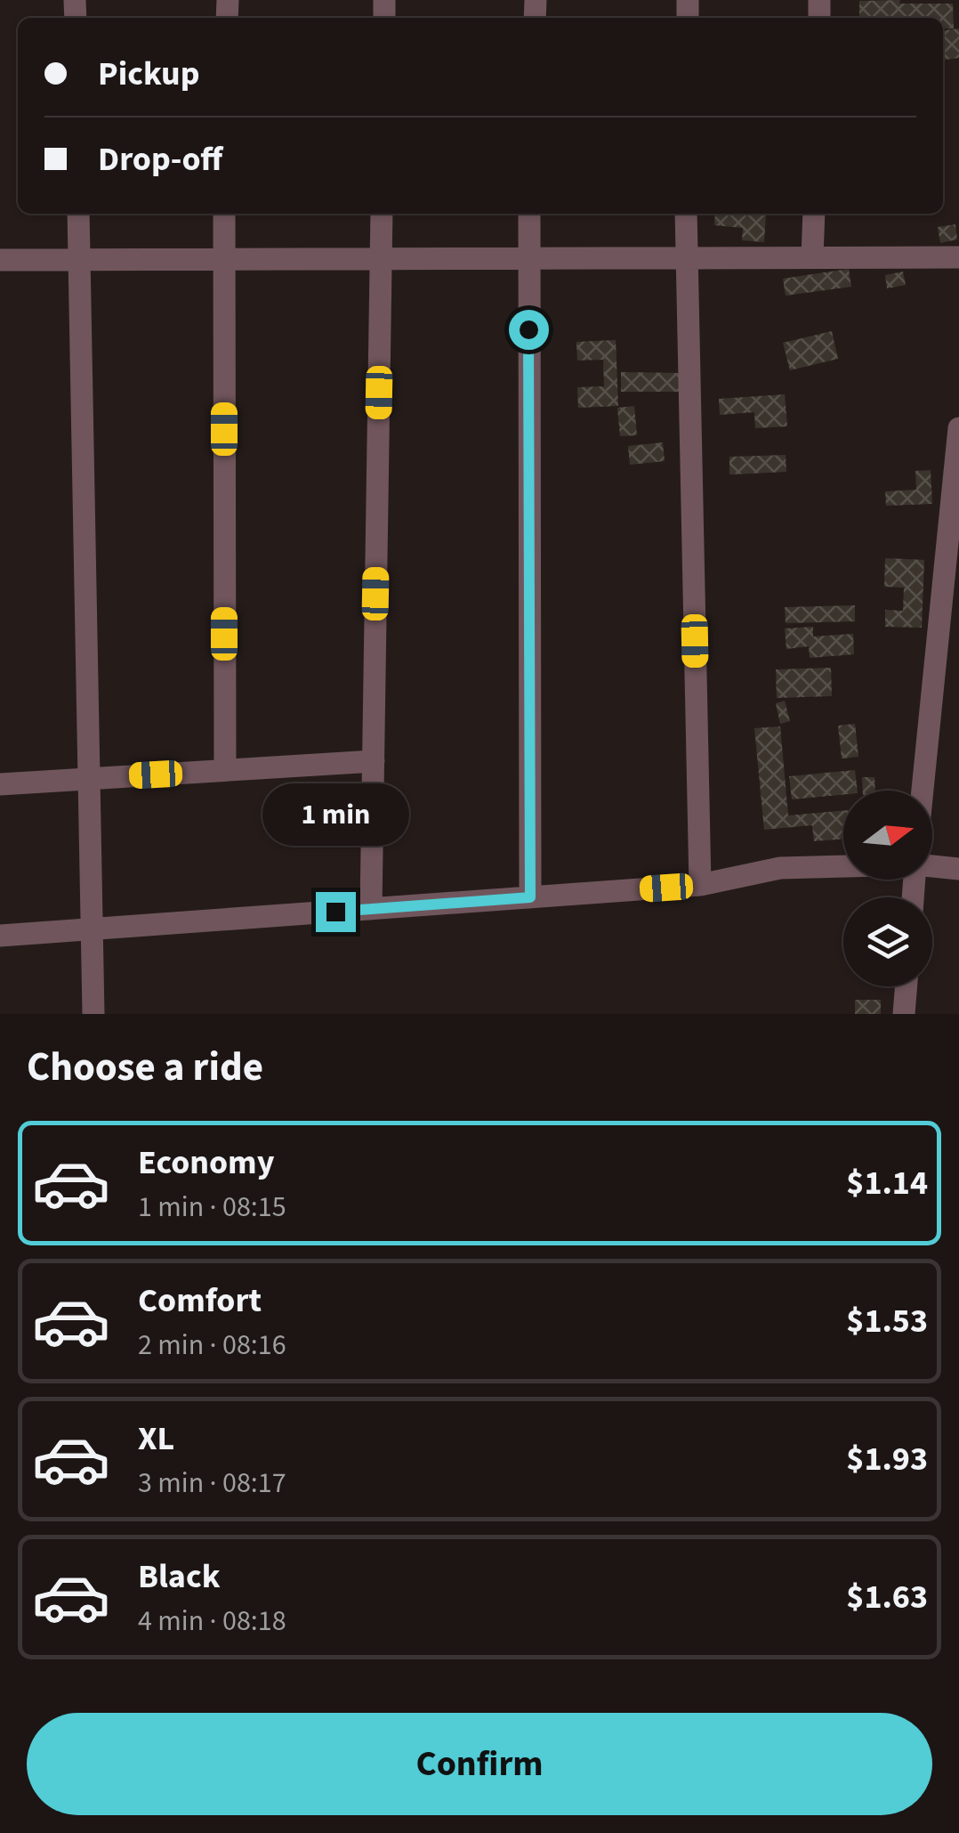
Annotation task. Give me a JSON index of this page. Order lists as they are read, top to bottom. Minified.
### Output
{"north":"right","page":{"banner":["Pickup","Drop-off"],"bubble":"1 min","heading":"Choose a ride","list":[{"name":"Economy","note":"1 min · 08:15","value":"$1.14"},{"name":"Comfort","note":"2 min · 08:16","value":"$1.53"},{"name":"XL","note":"3 min · 08:17","value":"$1.93"},{"name":"Black","note":"4 min · 08:18","value":"$1.63"}],"buttons":"Confirm"}}
